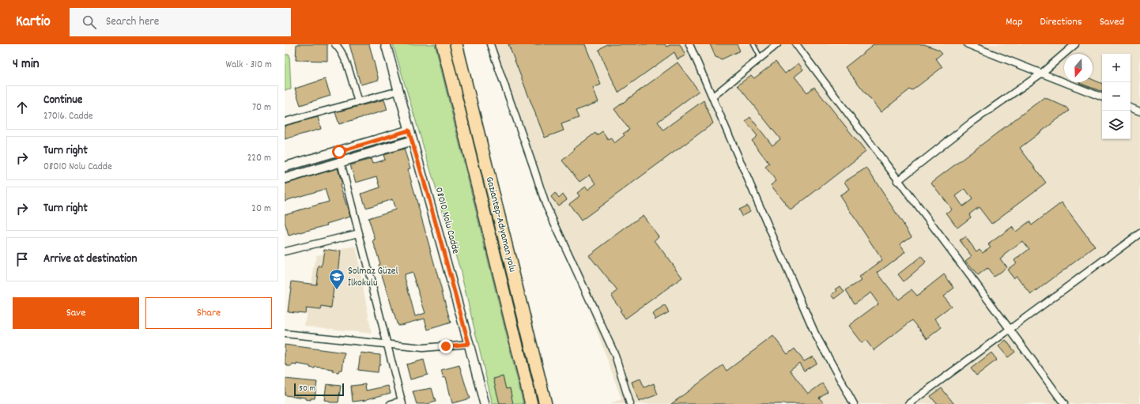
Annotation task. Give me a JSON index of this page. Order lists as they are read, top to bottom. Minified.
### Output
{"streets":{"highway":["Gaziantep-Adıyaman yolu"],"street":["08010 Nolu Cadde"]},"places":{"school or university":["Solmaz Güzel İlkokulu"]},"scale_bar":"50 m","north":"bottom","page":{"header":"Kartio","search":"Search here","nav":["Map","Directions","Saved"],"heading":["4 min","Walk · 310 m"],"map_buttons":["+","−"],"list":[["Continue","27016. Cadde","70 m"],["Turn right","08010 Nolu Cadde","220 m"],["Turn right","20 m"],"Arrive at destination"],"buttons":["Save","Share"],"scale":"50 m"}}
